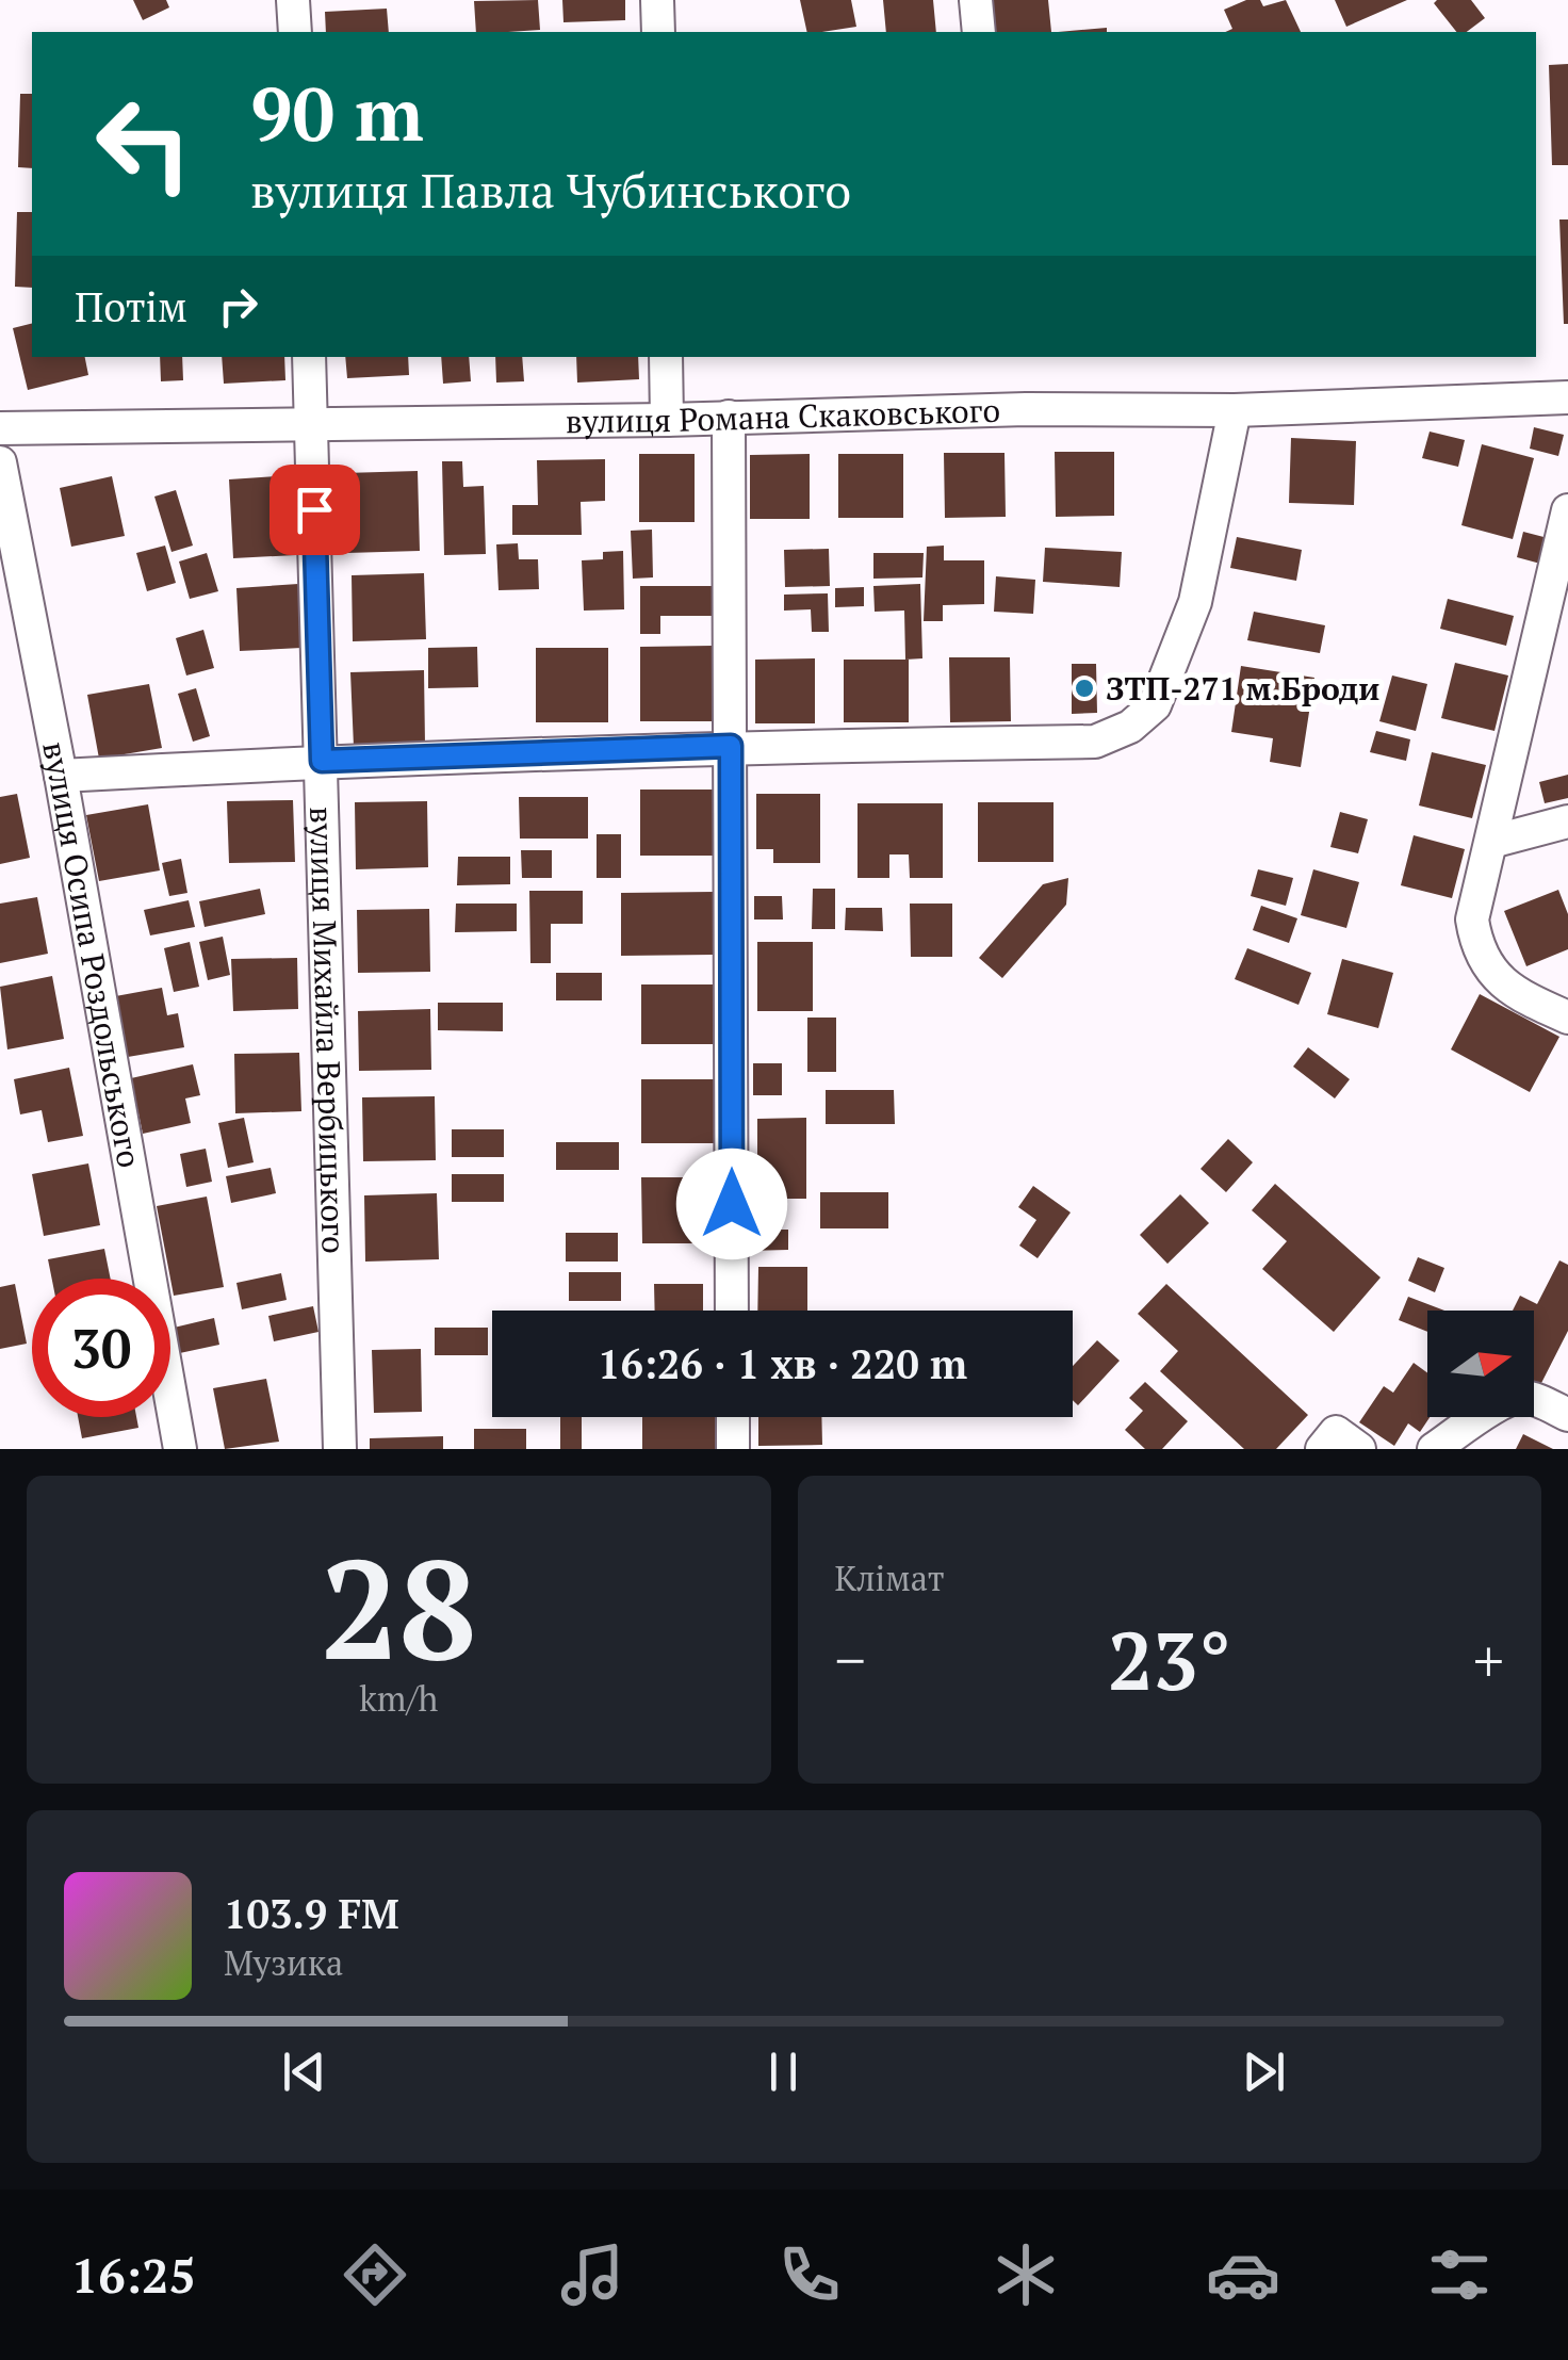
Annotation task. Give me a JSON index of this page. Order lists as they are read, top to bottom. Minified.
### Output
{"streets":{"street":["вулиця Романа Скаковського","вулиця Осипа Роздольського","вулиця Михайла Вербицького"]},"crossings":[["вулиця Романа Скаковського","вулиця Михайла Вербицького"]],"places":["ЗТП-271 м.Броди"],"north":"right","page":{"turn":["90 m","вулиця Павла Чубинського"],"then":"Потім","limit":"30","trip":"16:26 · 1 хв · 220 m","tile":[["28","km/h"],"Клімат"],"heat":["−","23°","+"],"song":["103.9 FM","Музика"],"tabs":"16:25"}}
